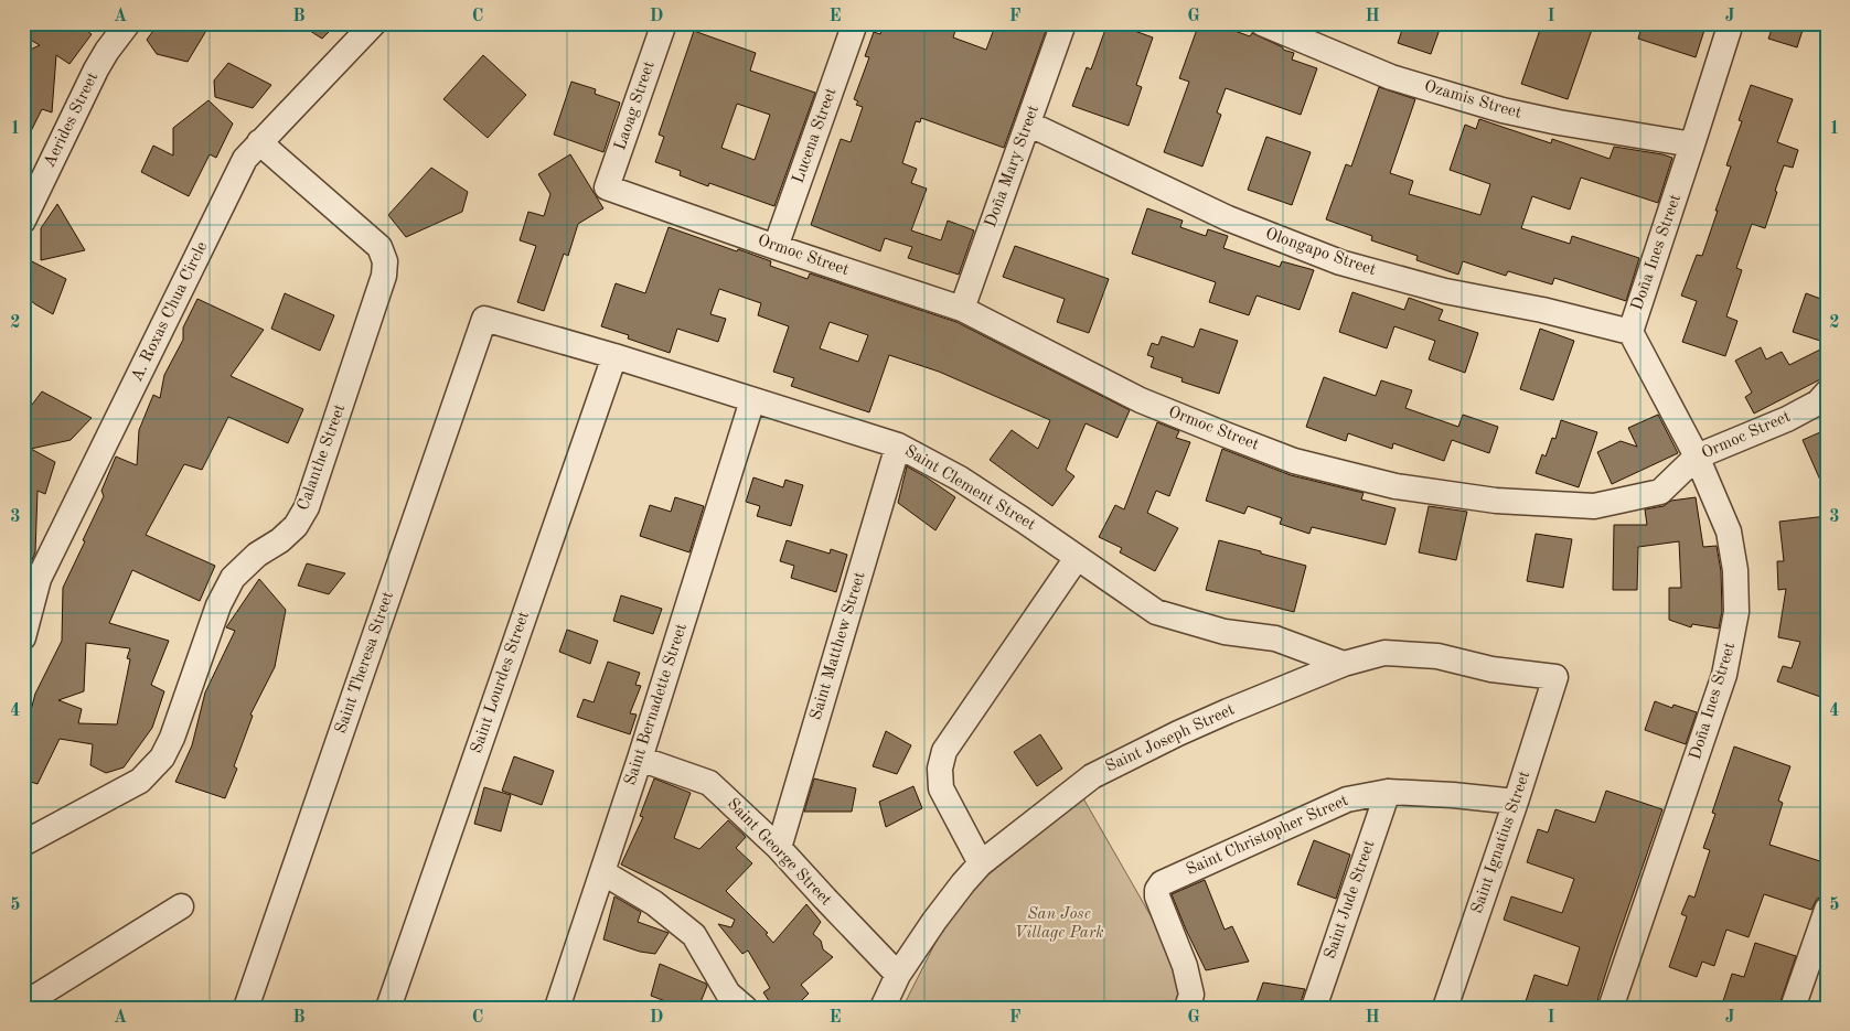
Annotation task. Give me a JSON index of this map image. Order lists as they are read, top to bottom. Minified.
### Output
{"streets":{"street":["Ozamis Street","Laoag Street","Aerides Street","Lucena Street","Doña Mary Street","Olongapo Street","Doña Ines Street","Ormoc Street","A. Roxas Chua Circle","Calanthe Street","Saint Clement Street","Saint Matthew Street","Saint Theresa Street","Saint Lourdes Street","Saint Bernadette Street","Saint Joseph Street","Saint Christopher Street","Saint Ignatius Street","Saint George Street","Saint Jude Street"]},"crossings":[["Ozamis Street","Doña Ines Street"],["Laoag Street","Ormoc Street"],["Lucena Street","Ormoc Street"],["Doña Mary Street","Olongapo Street"],["Doña Mary Street","Ormoc Street"],["Olongapo Street","Doña Ines Street"],["Doña Ines Street","Ormoc Street"],["A. Roxas Chua Circle","Calanthe Street"],["Saint Clement Street","Saint Matthew Street"],["Saint Clement Street","Saint Theresa Street"],["Saint Clement Street","Saint Lourdes Street"],["Saint Clement Street","Saint Bernadette Street"],["Saint Clement Street","Saint Joseph Street"],["Saint Matthew Street","Saint George Street"],["Saint Bernadette Street","Saint George Street"],["Saint Joseph Street","Saint Ignatius Street"],["Saint Joseph Street","Saint George Street"],["Saint Christopher Street","Saint Ignatius Street"],["Saint Christopher Street","Saint Jude Street"]],"parks":["San Jose Village Park"],"grid":{"columns":["A","B","C","D","E","F","G","H","I","J"],"rows":["1","2","3","4","5"]}}
